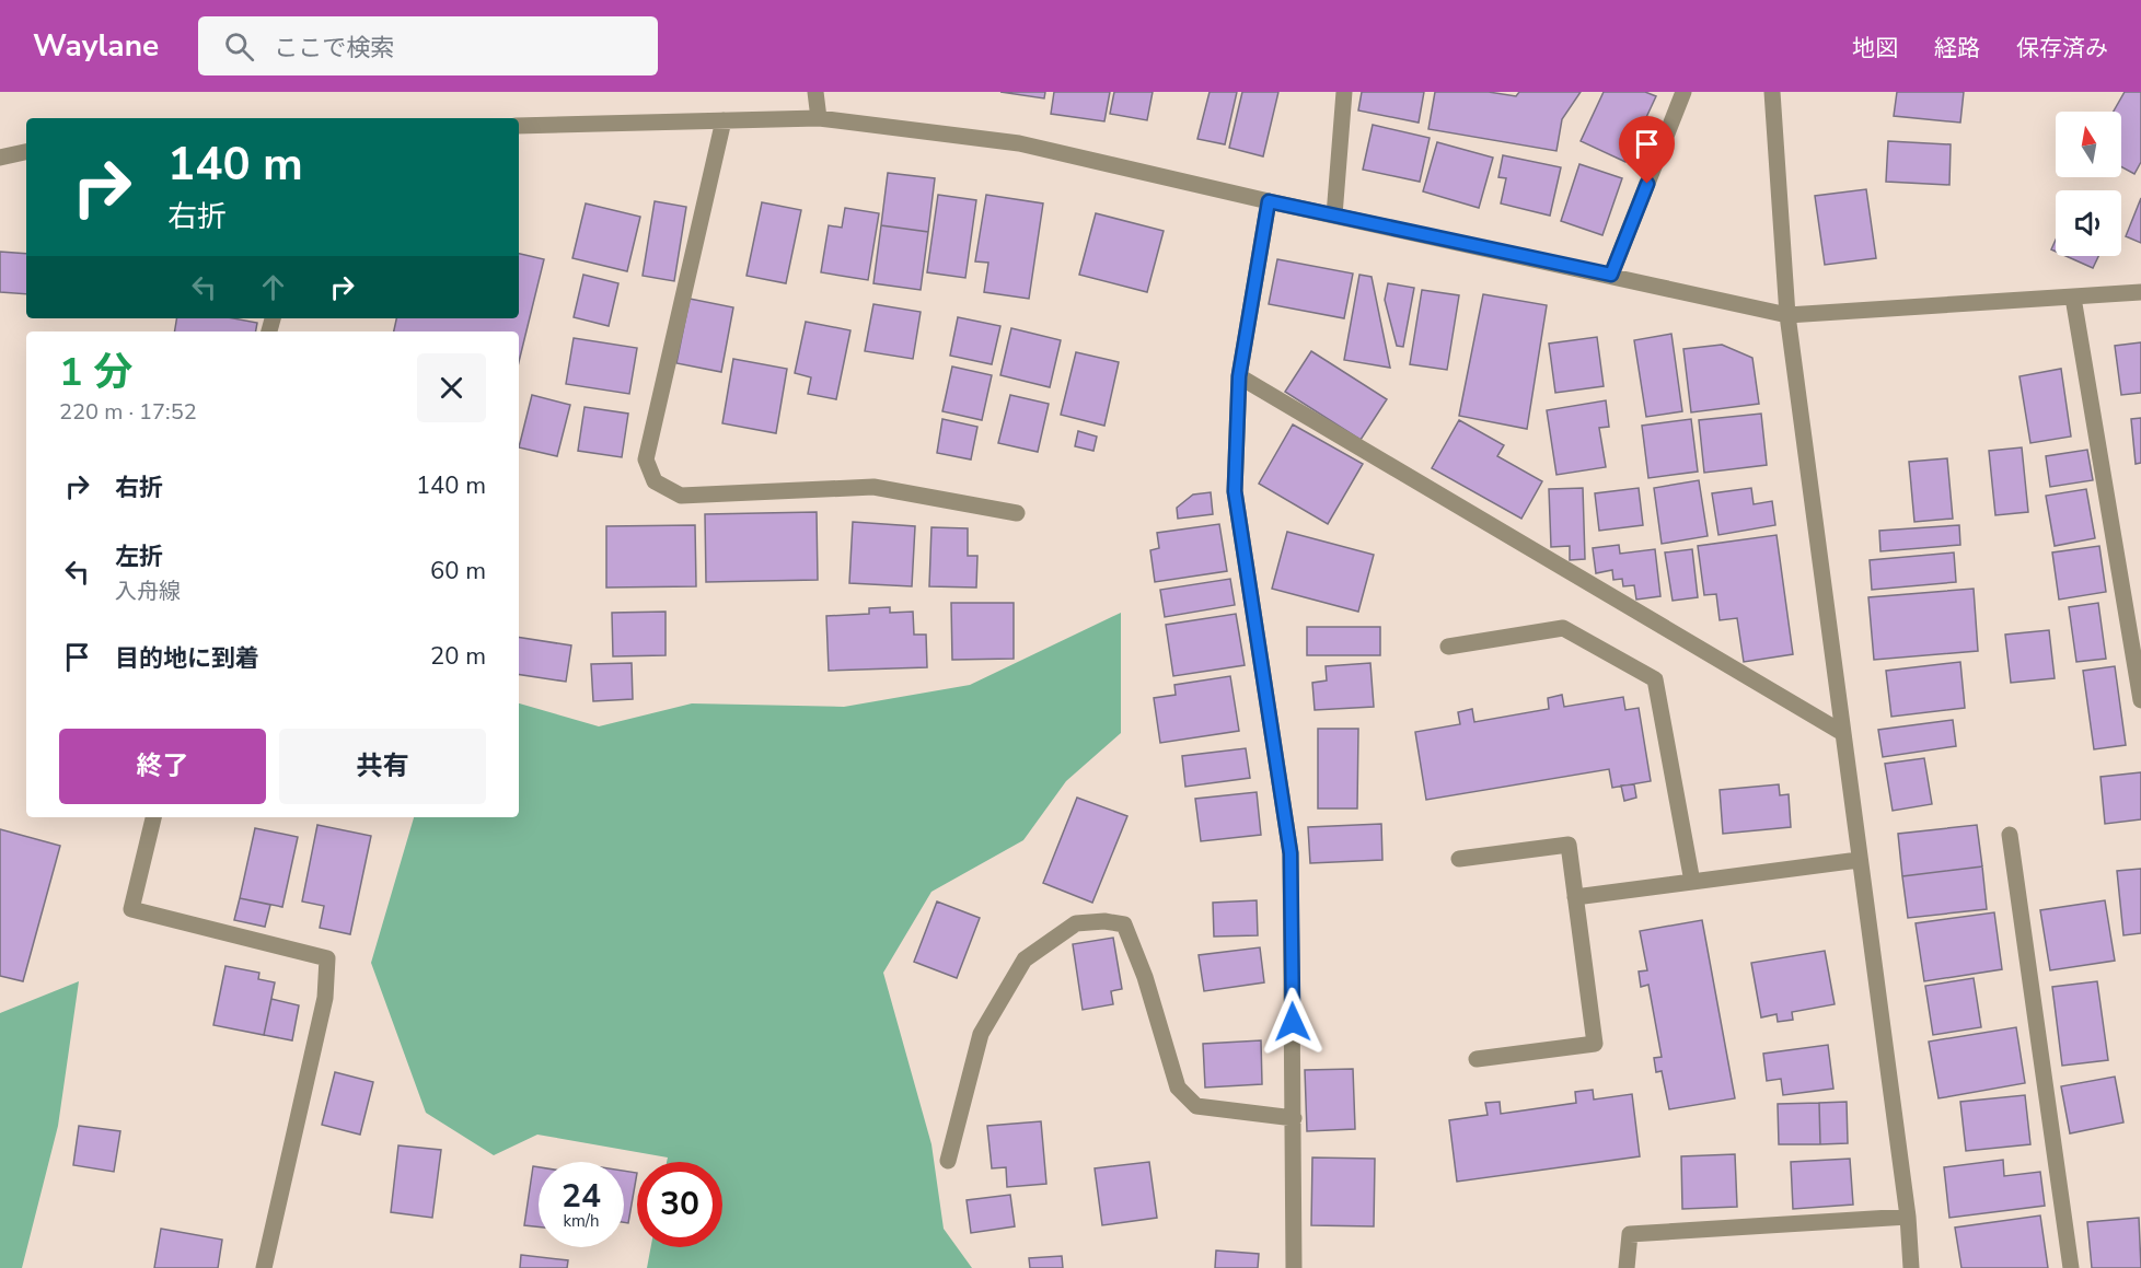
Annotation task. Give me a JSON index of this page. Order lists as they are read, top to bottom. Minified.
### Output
{"north":"top","page":{"header":"Waylane","search":"ここで検索","nav":["地図","経路","保存済み"],"turn":["140 m","右折"],"heading":["1 分","220 m · 17:52"],"list":[{"name":"右折","value":"140 m"},{"name":"左折","note":"入舟線","value":"60 m"},{"name":"目的地に到着","value":"20 m"}],"buttons":["終了","共有"],"speed":"24 km/h","limit":"30"}}
